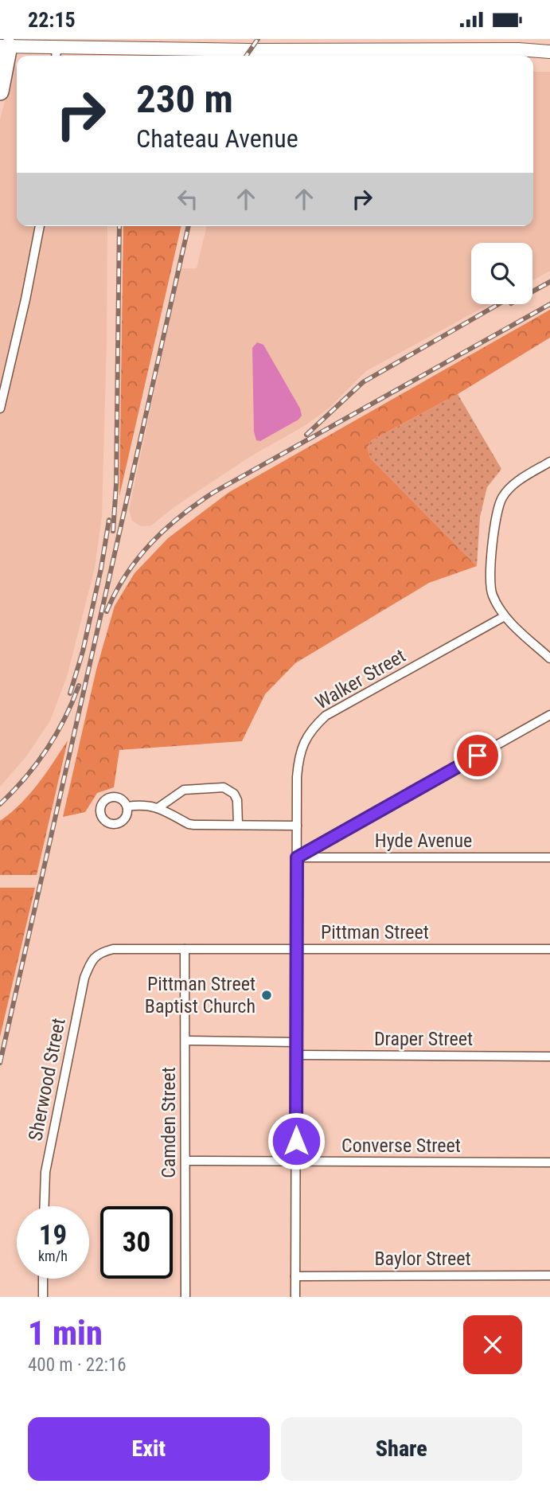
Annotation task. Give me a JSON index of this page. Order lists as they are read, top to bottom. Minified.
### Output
{"streets":{"street":["Walker Street","Hyde Avenue","Pittman Street","Draper Street","Sherwood Street","Camden Street","Converse Street","Baylor Street"]},"crossings":[["Walker Street","Hyde Avenue"],["Walker Street","Pittman Street"],["Walker Street","Draper Street"],["Walker Street","Converse Street"],["Walker Street","Baylor Street"],["Pittman Street","Sherwood Street"],["Pittman Street","Camden Street"],["Camden Street","Converse Street"]],"places":["Pittman Street Baptist Church"],"page":{"status":"22:15","turn":["230 m","Chateau Avenue"],"speed":"19 km/h","limit":"30","heading":["1 min","400 m · 22:16"],"buttons":["Exit","Share"]}}
